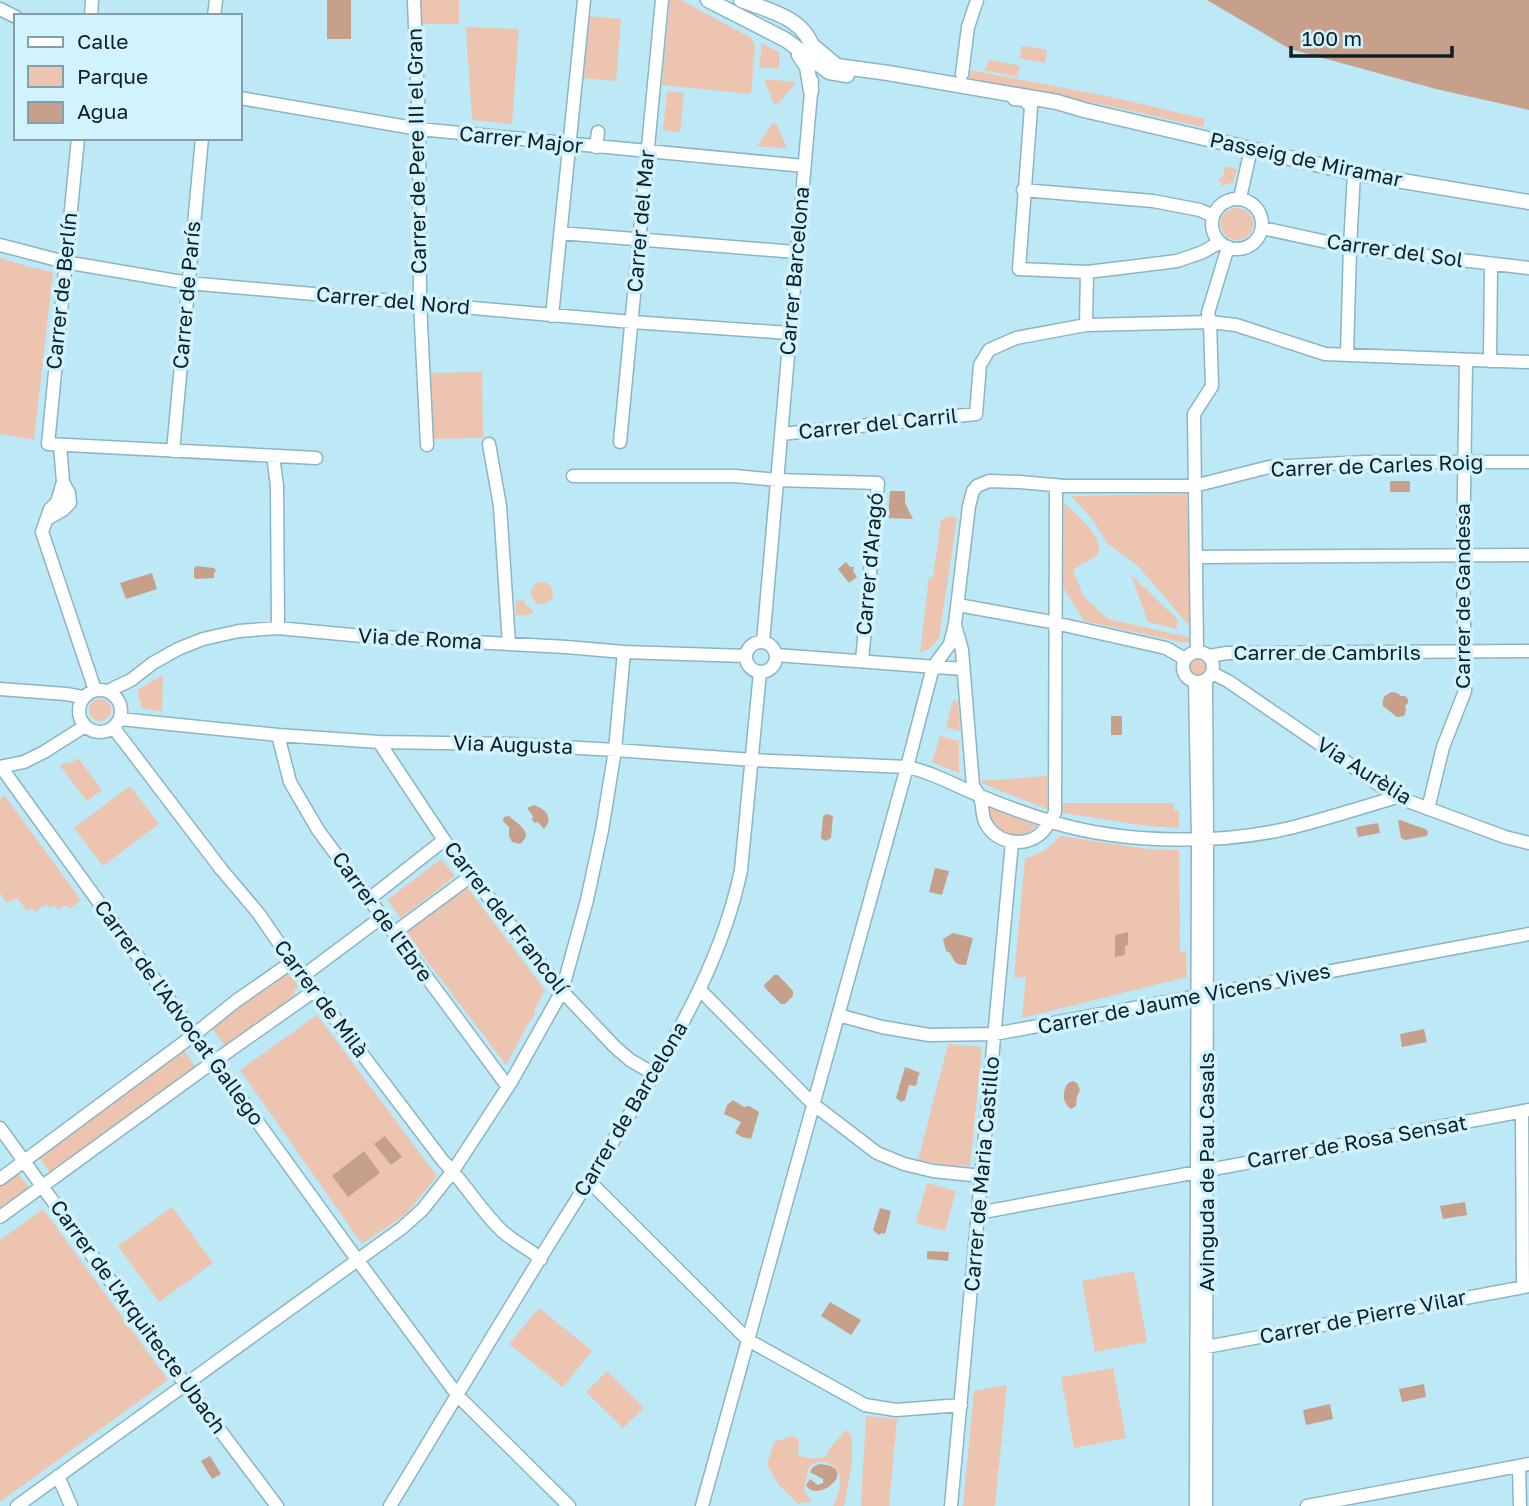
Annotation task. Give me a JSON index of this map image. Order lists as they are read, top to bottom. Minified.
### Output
{"streets":{"street":["Carrer Major","Carrer de Pere III el Gran","Passeig de Miramar","Carrer del Mar","Carrer del Sol","Carrer Barcelona","Carrer de Berlín","Carrer de París","Carrer del Nord","Carrer del Carril","Carrer de Carles Roig","Carrer d'Aragó","Carrer de Gandesa","Via de Roma","Carrer de Cambrils","Via Augusta","Via Aurèlia","Carrer de l'Ebre","Carrer del Francolí","Carrer de Milà","Carrer de Jaume Vicens Vives","Carrer de l'Advocat Gallego","Carrer de Barcelona","Carrer de Rosa Sensat","Avinguda de Pau Casals","Carrer de Maria Castillo","Carrer de l'Arquitecte Ubach","Carrer de Pierre Vilar"]},"crossings":[["Carrer Major","Carrer de Pere III el Gran"],["Carrer Major","Carrer del Mar"],["Carrer Major","Carrer Barcelona"],["Carrer de Pere III el Gran","Carrer del Nord"],["Passeig de Miramar","Carrer Barcelona"],["Carrer del Mar","Carrer del Nord"],["Carrer Barcelona","Carrer del Nord"],["Carrer Barcelona","Carrer del Carril"],["Carrer Barcelona","Carrer d'Aragó"],["Carrer de Berlín","Carrer del Nord"],["Carrer de Berlín","Via de Roma"],["Carrer de Berlín","Via Augusta"],["Carrer de Berlín","Carrer de Milà"],["Carrer de París","Carrer del Nord"],["Carrer de Carles Roig","Carrer de Gandesa"],["Carrer de Gandesa","Carrer de Cambrils"],["Carrer de Gandesa","Via Aurèlia"],["Via de Roma","Via Augusta"],["Via de Roma","Carrer de Milà"],["Via de Roma","Carrer de Barcelona"],["Carrer de Cambrils","Via Aurèlia"],["Carrer de Cambrils","Avinguda de Pau Casals"],["Via Augusta","Via Aurèlia"],["Via Augusta","Carrer de l'Ebre"],["Via Augusta","Carrer del Francolí"],["Via Augusta","Carrer de Milà"],["Via Augusta","Carrer de Barcelona"],["Via Augusta","Avinguda de Pau Casals"],["Via Aurèlia","Avinguda de Pau Casals"],["Carrer del Francolí","Carrer de Barcelona"],["Carrer de Milà","Carrer de Barcelona"],["Carrer de Jaume Vicens Vives","Avinguda de Pau Casals"],["Carrer de Jaume Vicens Vives","Carrer de Maria Castillo"],["Carrer de l'Advocat Gallego","Carrer de Barcelona"],["Carrer de Rosa Sensat","Avinguda de Pau Casals"],["Carrer de Rosa Sensat","Carrer de Maria Castillo"],["Avinguda de Pau Casals","Carrer de Pierre Vilar"]],"legend":["Calle","Parque","Agua"],"scale_bar":"100 m"}
